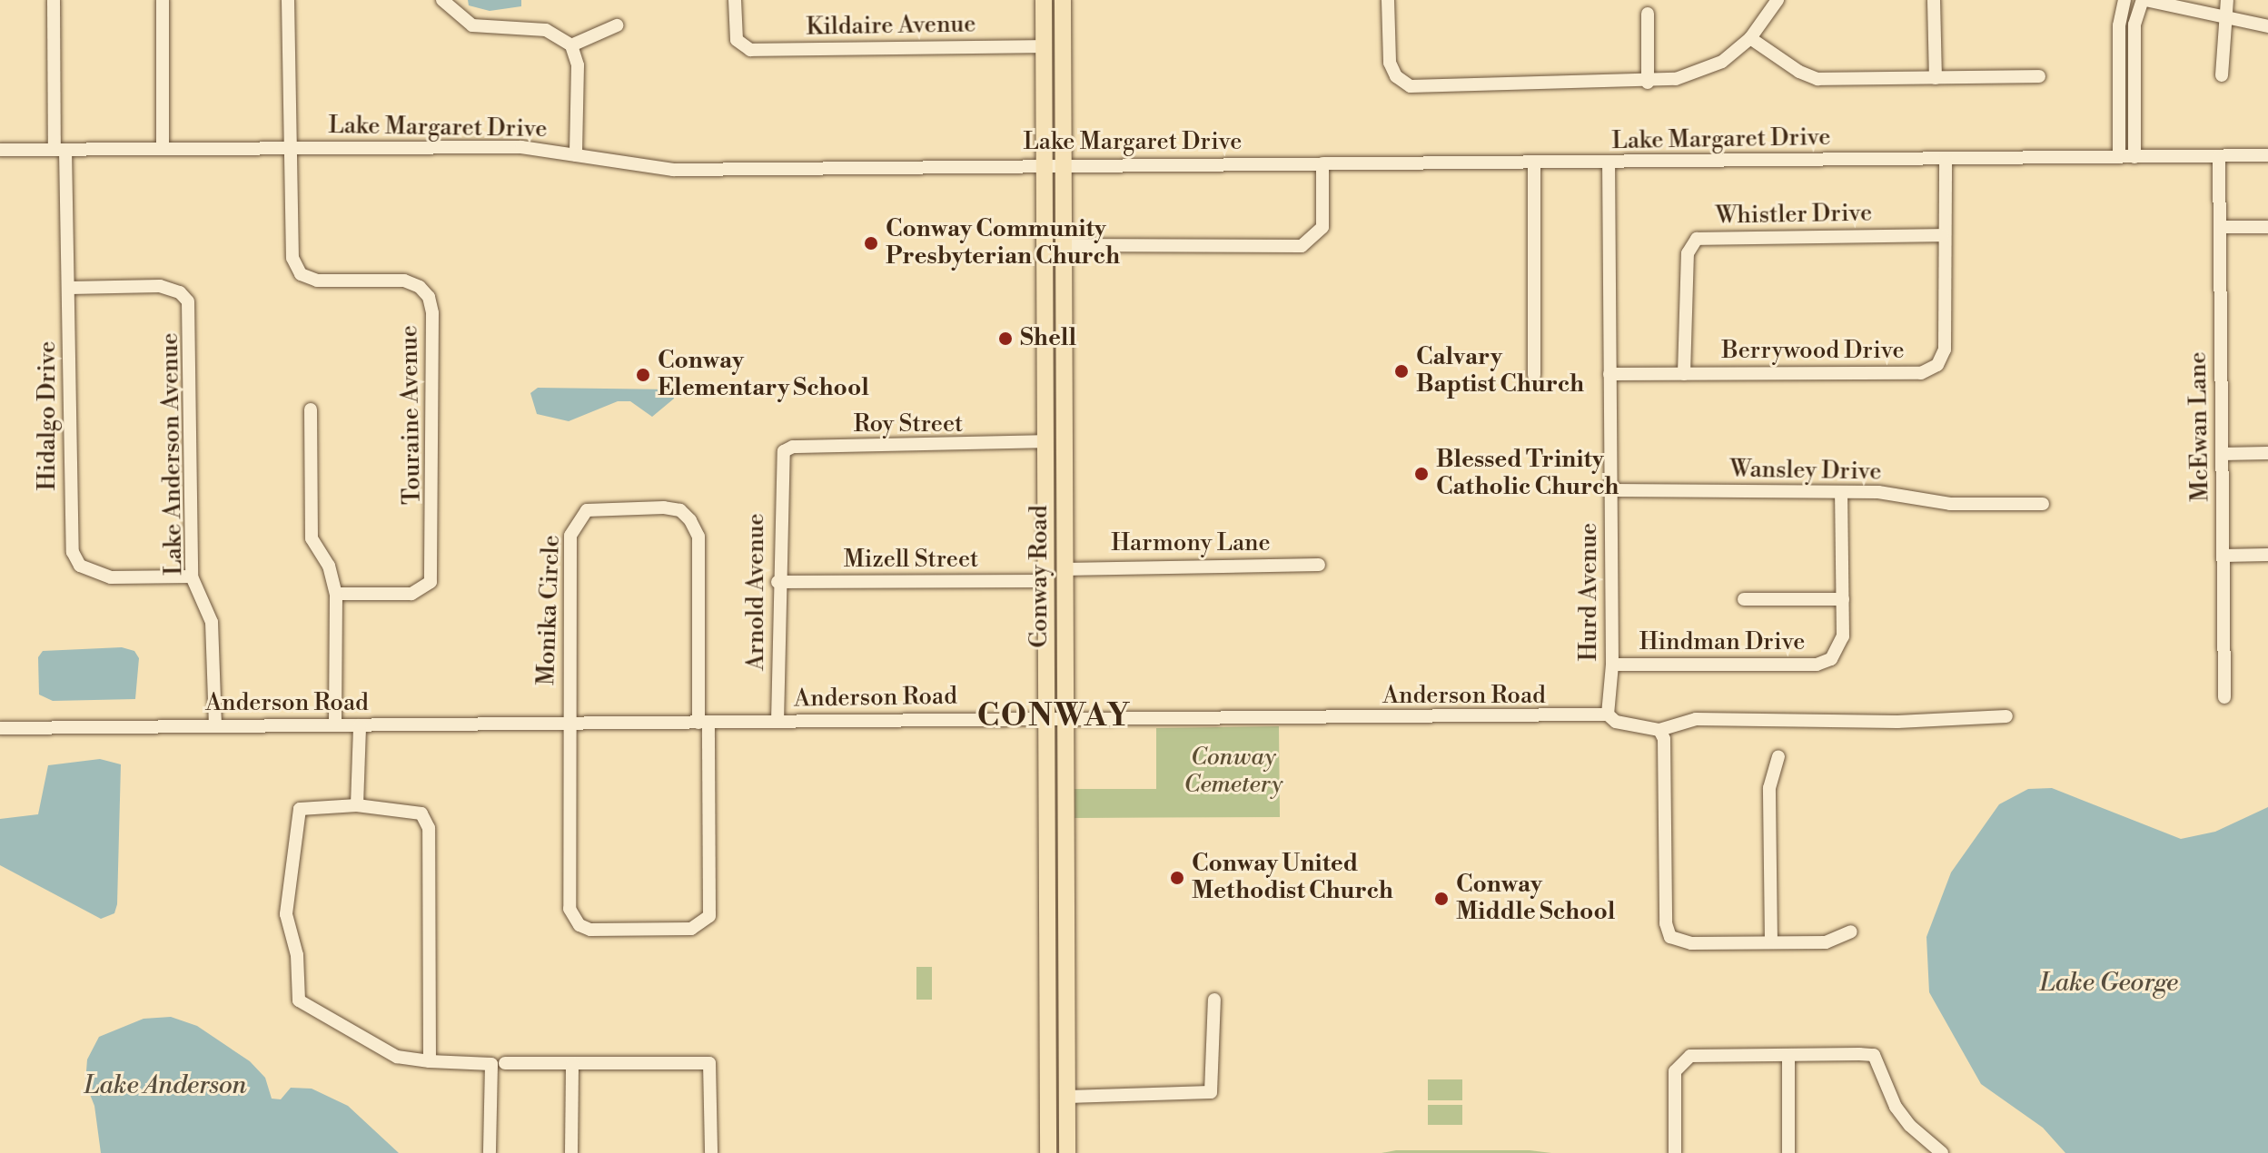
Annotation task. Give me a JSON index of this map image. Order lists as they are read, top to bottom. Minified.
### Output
{"streets":{"main road":["Conway Road"],"street":["Kildaire Avenue","Lake Margaret Drive","Whistler Drive","Berrywood Drive","Touraine Avenue","Hidalgo Drive","Roy Street","McEwan Lane","Lake Anderson Avenue","Wansley Drive","Harmony Lane","Mizell Street","Arnold Avenue","Hurd Avenue","Monika Circle","Hindman Drive","Anderson Road"]},"crossings":[["Kildaire Avenue","Conway Road"],["Lake Margaret Drive","Berrywood Drive"],["Lake Margaret Drive","Touraine Avenue"],["Lake Margaret Drive","Hidalgo Drive"],["Lake Margaret Drive","McEwan Lane"],["Lake Margaret Drive","Conway Road"],["Lake Margaret Drive","Hurd Avenue"],["Whistler Drive","Berrywood Drive"],["Berrywood Drive","Hurd Avenue"],["Hidalgo Drive","Lake Anderson Avenue"],["Roy Street","Conway Road"],["Roy Street","Arnold Avenue"],["Lake Anderson Avenue","Anderson Road"],["Wansley Drive","Hurd Avenue"],["Harmony Lane","Conway Road"],["Mizell Street","Conway Road"],["Mizell Street","Arnold Avenue"],["Conway Road","Anderson Road"],["Arnold Avenue","Anderson Road"],["Hurd Avenue","Hindman Drive"],["Hurd Avenue","Anderson Road"],["Monika Circle","Anderson Road"]],"districts":["CONWAY"],"water":["Lake George","Lake Anderson"],"parks":["Conway Cemetery"],"places":["Conway Community Presbyterian Church","Shell","Calvary Baptist Church","Conway Elementary School","Blessed Trinity Catholic Church","Conway United Methodist Church","Conway Middle School"]}
